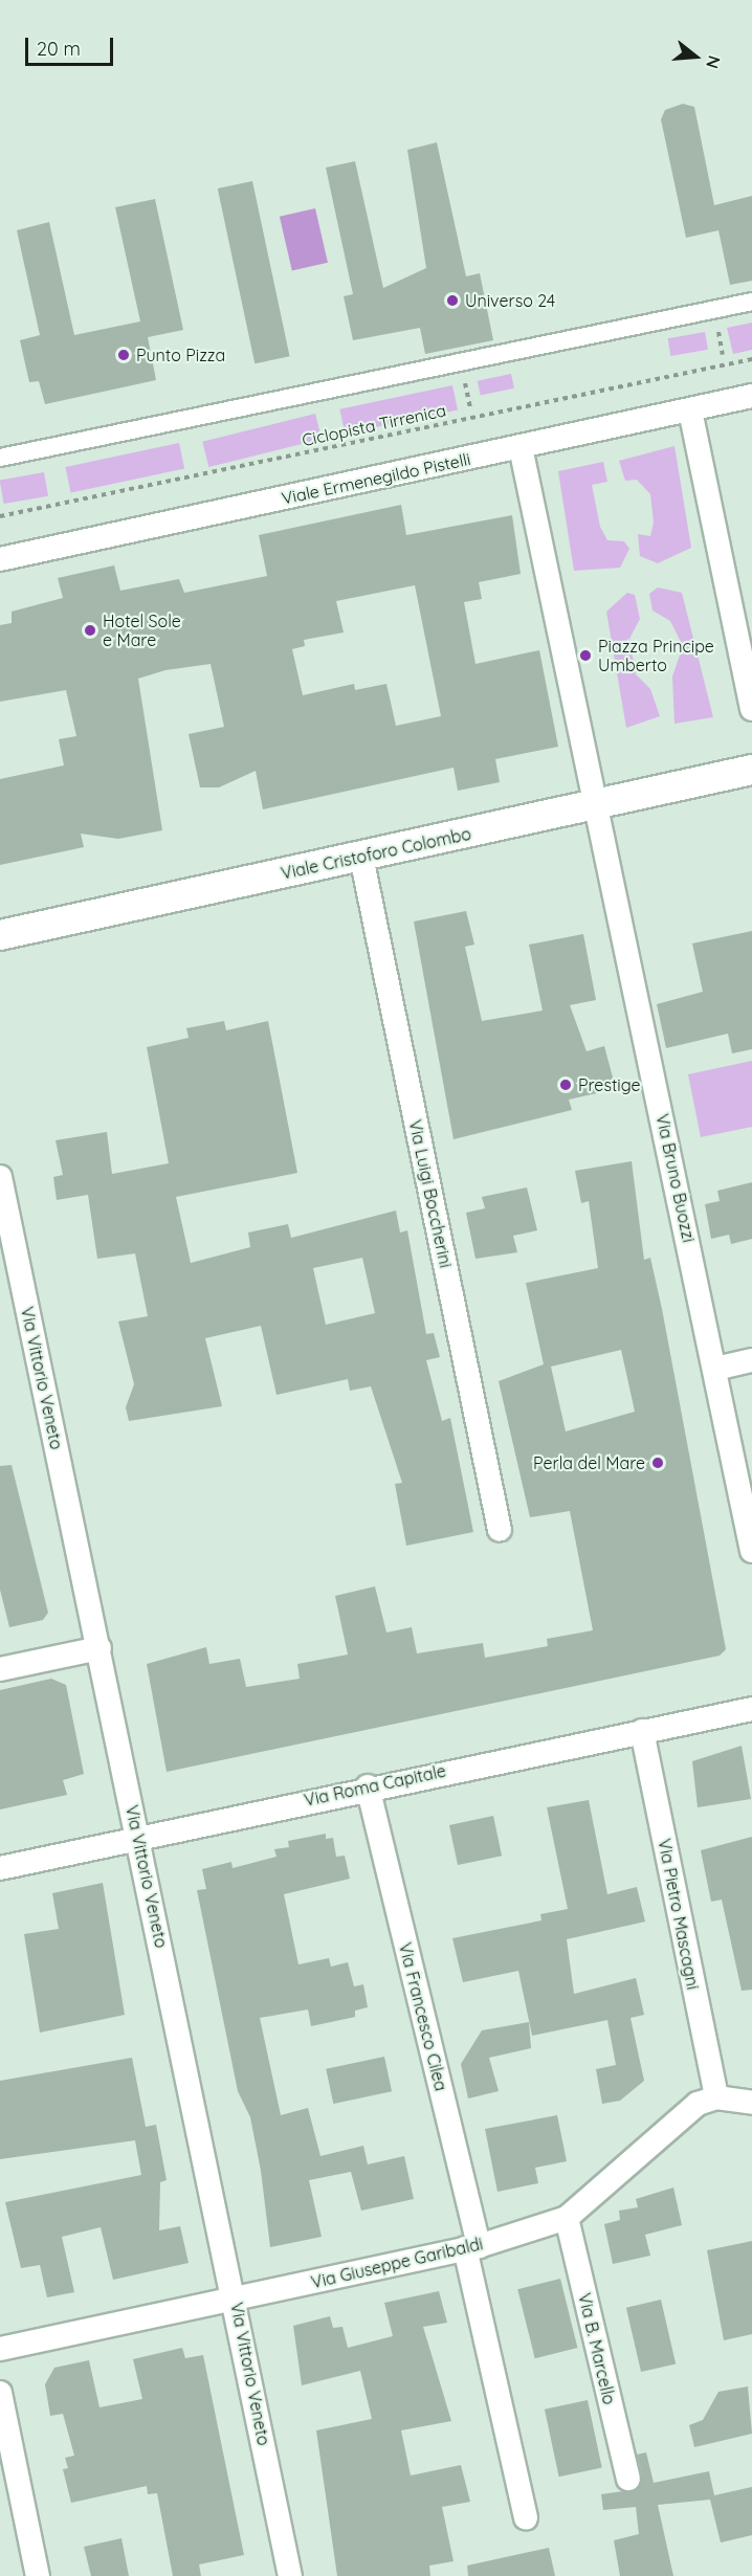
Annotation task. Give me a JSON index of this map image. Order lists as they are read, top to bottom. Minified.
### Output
{"streets":{"street":["Viale Ermenegildo Pistelli","Viale Cristoforo Colombo","Via Bruno Buozzi","Via Luigi Boccherini","Via Vittorio Veneto","Via Roma Capitale","Via Pietro Mascagni","Via Francesco Cilea","Via Giuseppe Garibaldi","Via B. Marcello"],"path":["Ciclopista Tirrenica"]},"crossings":[["Viale Cristoforo Colombo","Via Bruno Buozzi"],["Viale Cristoforo Colombo","Via Luigi Boccherini"],["Via Vittorio Veneto","Via Roma Capitale"],["Via Vittorio Veneto","Via Giuseppe Garibaldi"],["Via Roma Capitale","Via Pietro Mascagni"],["Via Roma Capitale","Via Francesco Cilea"],["Via Pietro Mascagni","Via Giuseppe Garibaldi"],["Via Francesco Cilea","Via Giuseppe Garibaldi"],["Via Giuseppe Garibaldi","Via B. Marcello"]],"places":["Universo 24","Punto Pizza","Hotel Sole e Mare","Piazza Principe Umberto","Prestige","Perla del Mare"],"scale_bar":"20 m","north":"right"}
